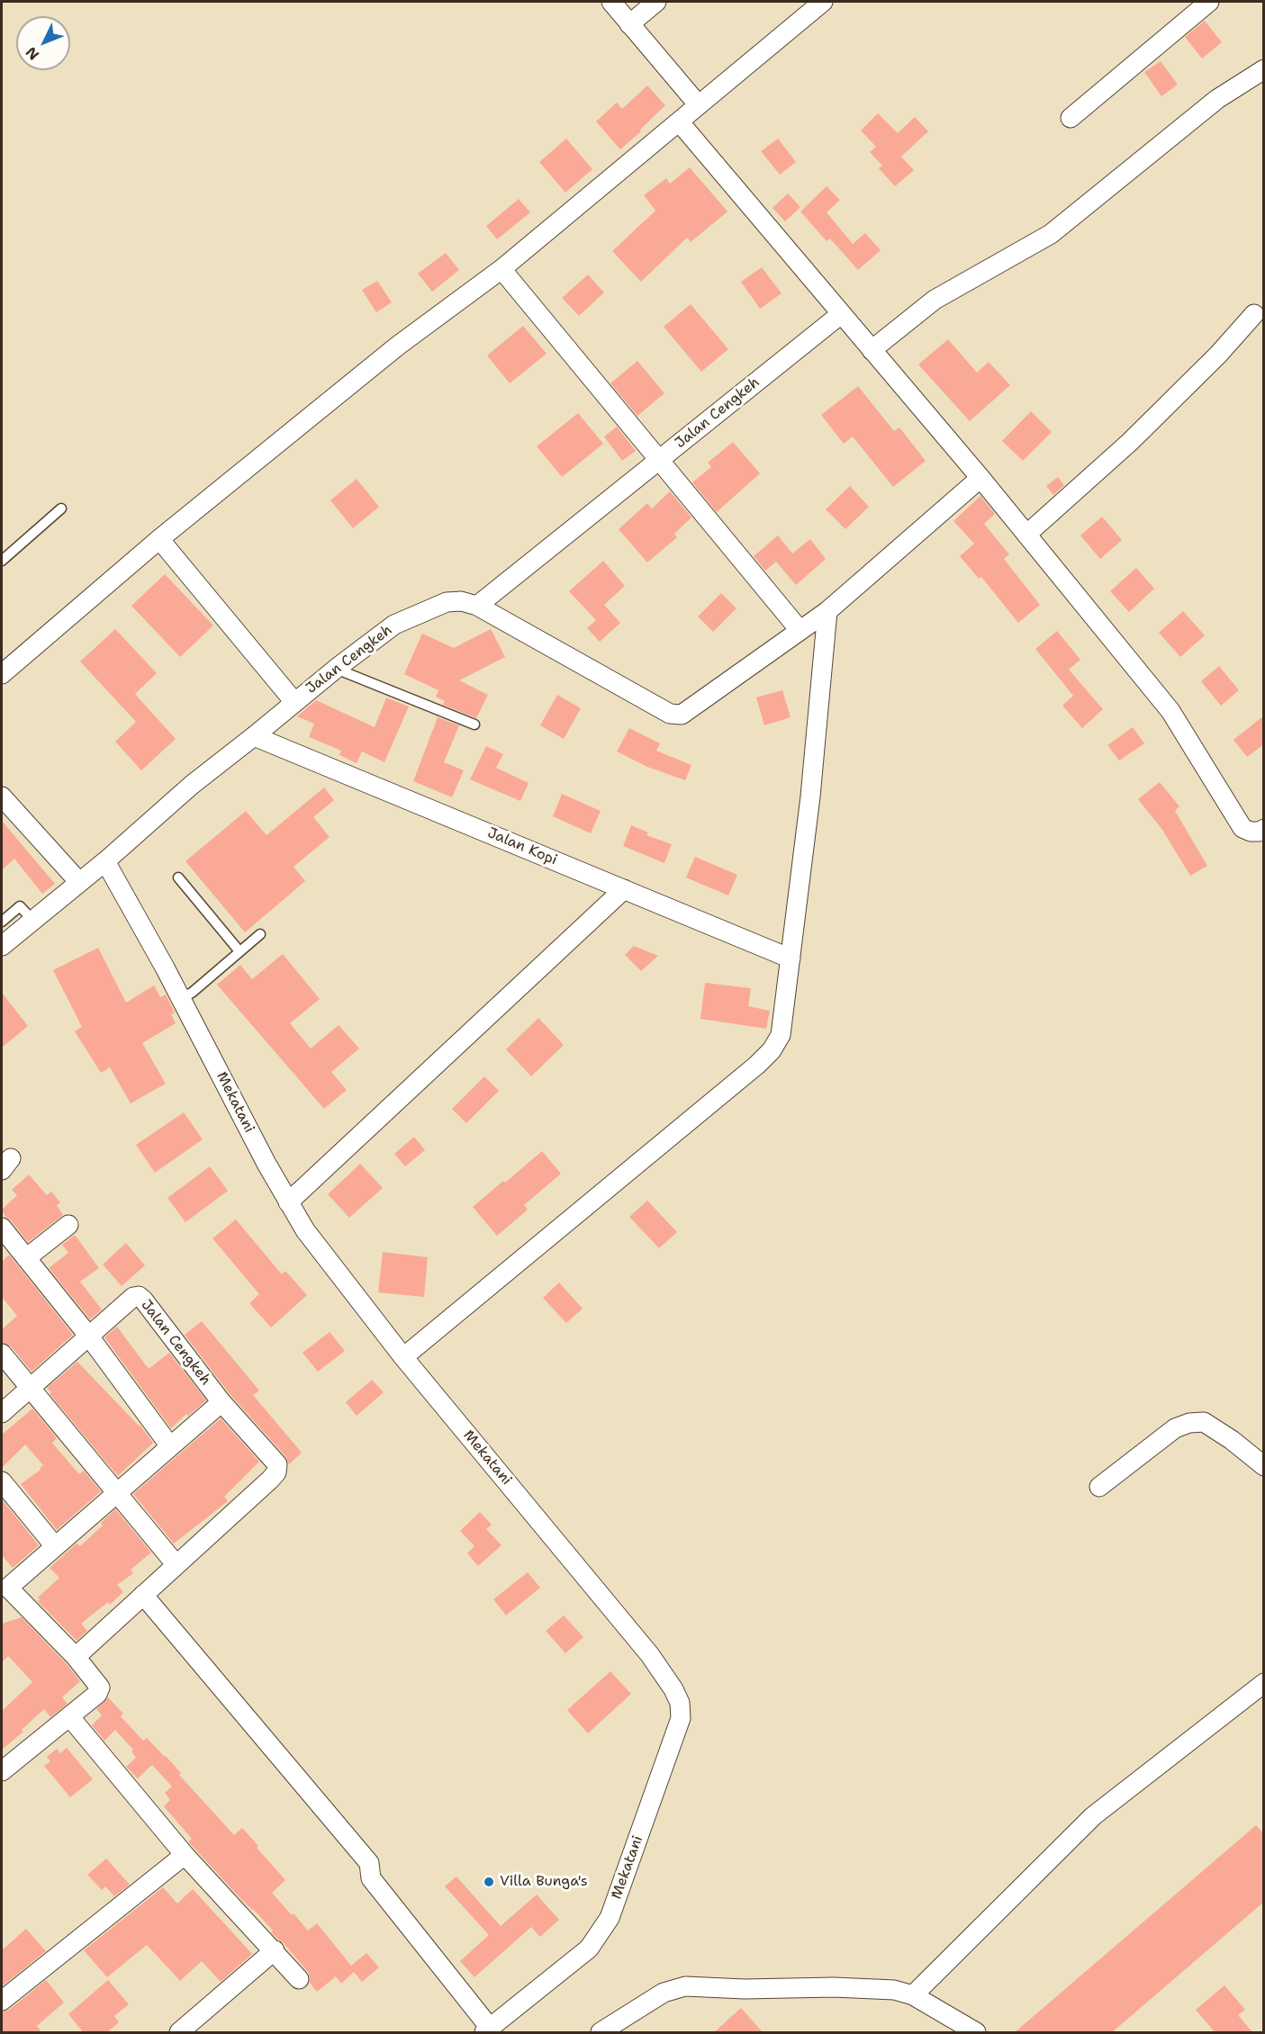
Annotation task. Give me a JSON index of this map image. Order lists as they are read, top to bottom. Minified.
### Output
{"streets":{"street":["Jalan Cengkeh","Jalan Kopi","Mekatani"]},"crossings":[["Jalan Cengkeh","Jalan Kopi"],["Jalan Cengkeh","Mekatani"]],"places":["Villa Bunga's"],"north":"bottom left"}
